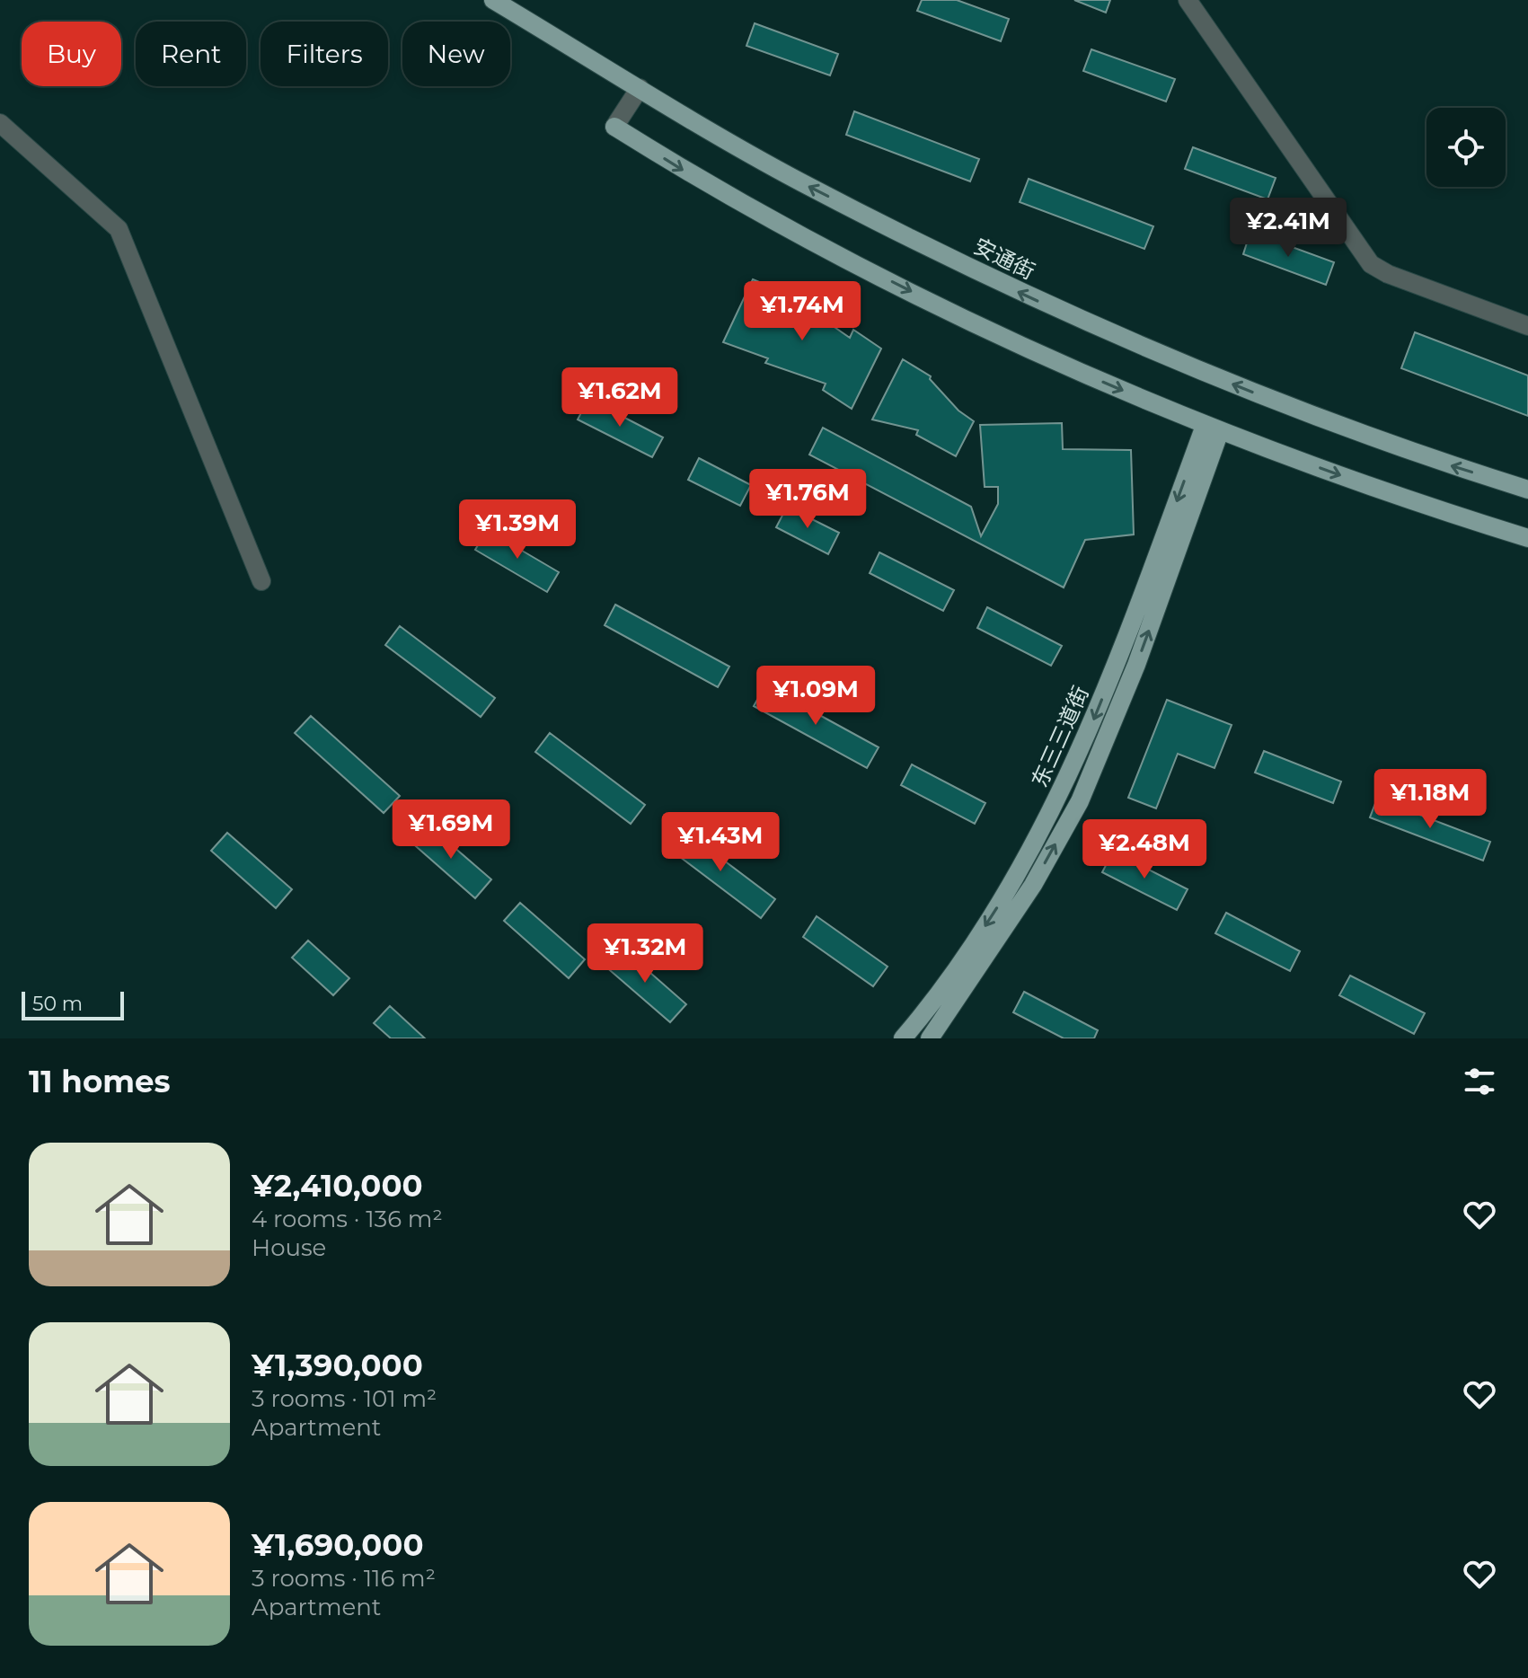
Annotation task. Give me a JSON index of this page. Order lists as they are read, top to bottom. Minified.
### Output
{"streets":{"main road":["安通街","东三三道街"]},"scale_bar":"50 m","page":{"chip":["Buy","Rent","Filters","New"],"price":["¥2.41M","¥1.74M","¥1.62M","¥1.76M","¥1.39M","¥1.09M","¥1.18M","¥1.69M","¥1.43M","¥2.48M","¥1.32M"],"scale":"50 m","heading":"11 homes","list":[{"name":"¥2,410,000","note":"4 rooms · 136 m² · House"},{"name":"¥1,390,000","note":"3 rooms · 101 m² · Apartment"},{"name":"¥1,690,000","note":"3 rooms · 116 m² · Apartment"}]}}
